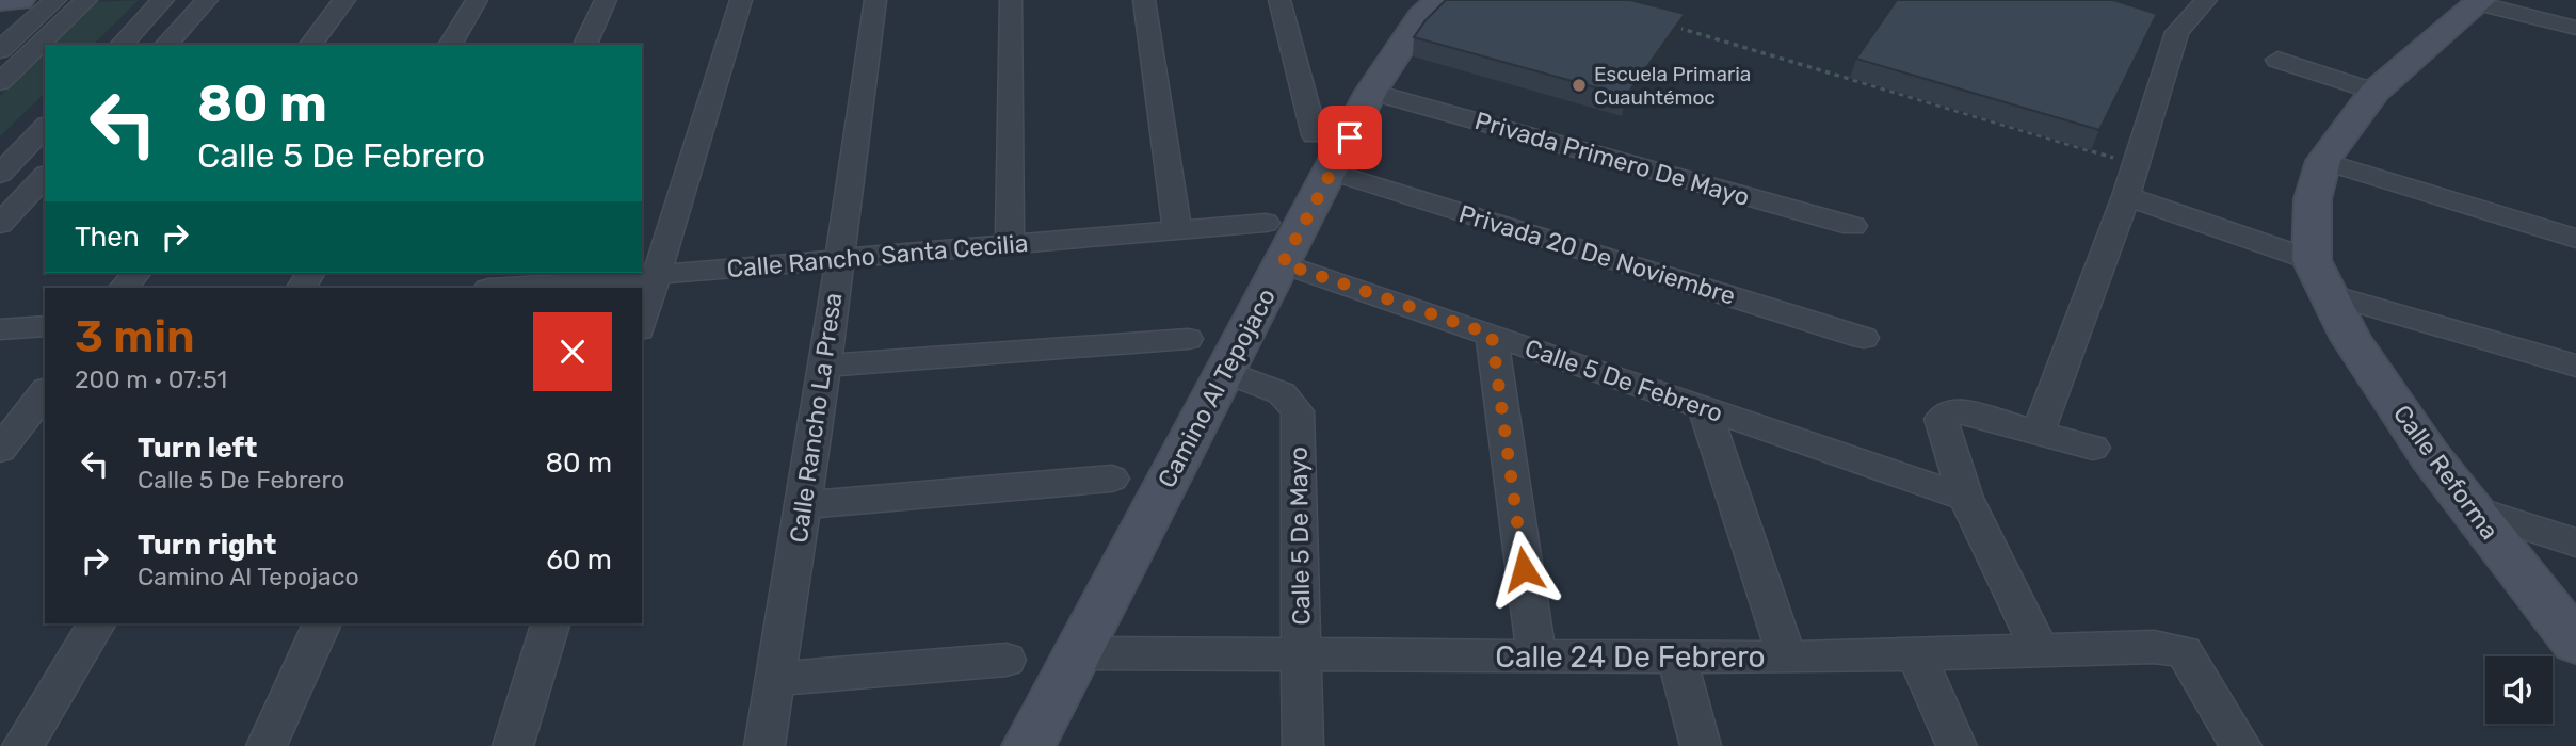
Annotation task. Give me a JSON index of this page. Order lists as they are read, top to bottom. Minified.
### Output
{"streets":{"street":["Privada Primero De Mayo","Privada 20 De Noviembre","Calle Rancho Santa Cecilia","Calle 5 De Febrero","Camino Al Tepojaco","Calle Rancho La Presa","Calle Reforma","Calle 5 De Mayo","Calle 24 De Febrero"]},"crossings":[["Privada Primero De Mayo","Camino Al Tepojaco"],["Privada 20 De Noviembre","Camino Al Tepojaco"],["Calle Rancho Santa Cecilia","Calle Rancho La Presa"],["Calle 5 De Febrero","Camino Al Tepojaco"],["Camino Al Tepojaco","Calle 5 De Mayo"],["Camino Al Tepojaco","Calle 24 De Febrero"],["Calle 5 De Mayo","Calle 24 De Febrero"]],"places":["Escuela Primaria Cuauhtémoc"],"page":{"turn":["80 m","Calle 5 De Febrero"],"then":"Then","heading":["3 min","200 m · 07:51"],"list":[{"name":"Turn left","note":"Calle 5 De Febrero","value":"80 m"},{"name":"Turn right","note":"Camino Al Tepojaco","value":"60 m"}]}}
